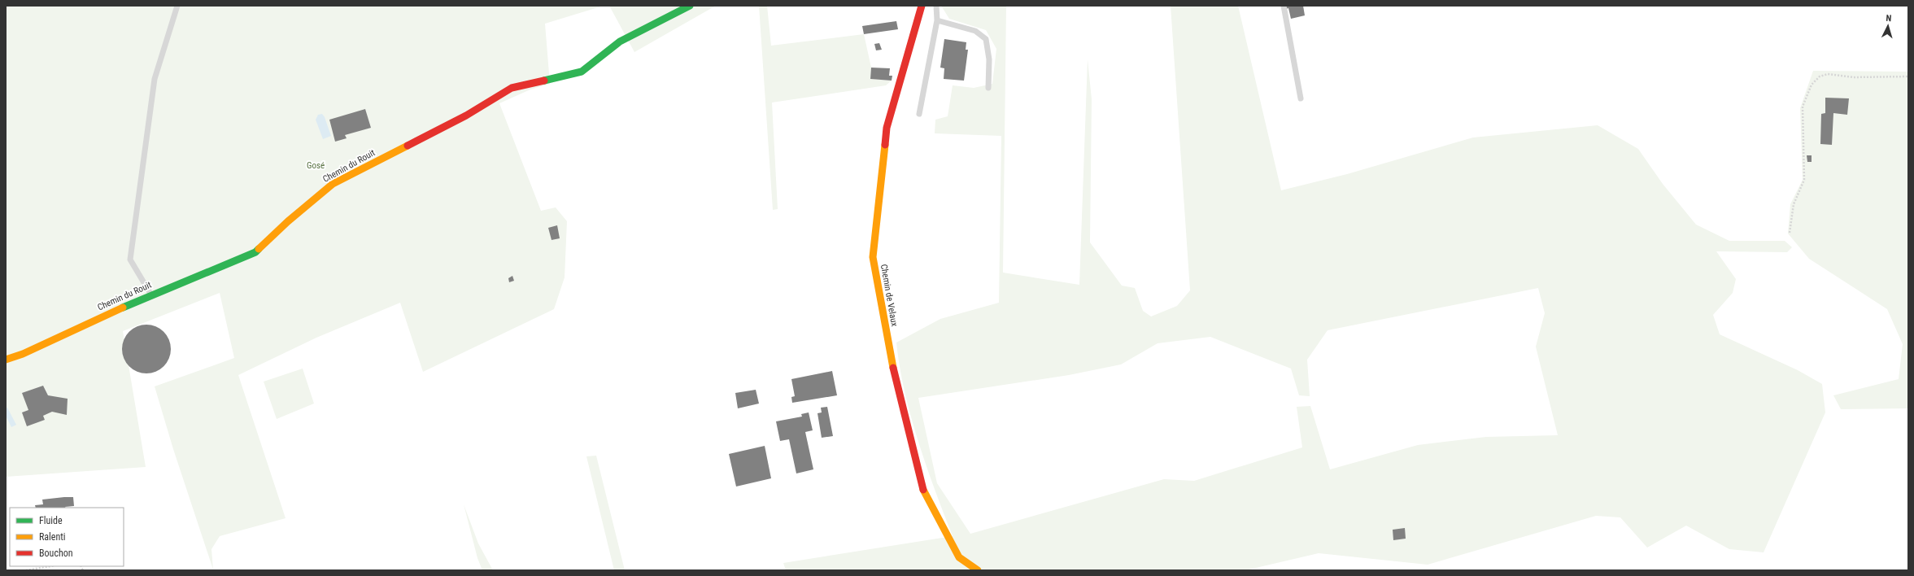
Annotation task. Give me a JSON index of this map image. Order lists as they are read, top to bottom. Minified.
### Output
{"streets":{"street":["Chemin du Rouit","Chemin de Velaux"]},"parks":["Gosé"],"legend":["Fluide","Ralenti","Bouchon"],"north":"top"}
